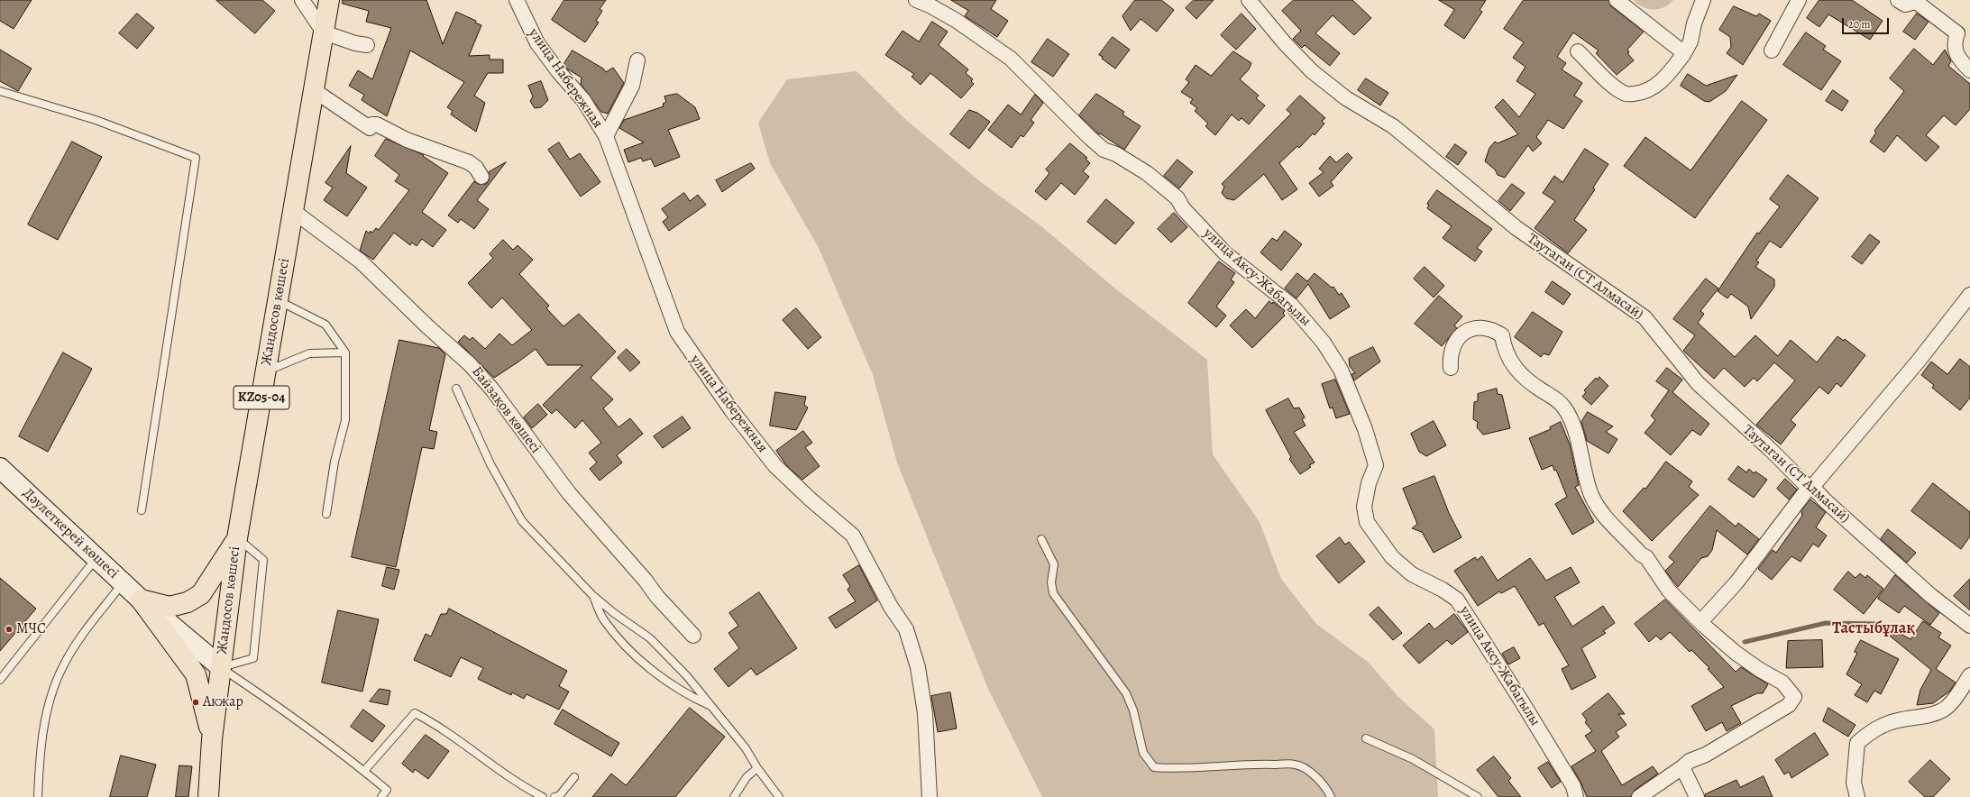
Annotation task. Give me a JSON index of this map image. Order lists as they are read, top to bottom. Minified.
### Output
{"streets":{"main road":["Жандосов көшесі","KZ05-04","Дәулеткерей көшесі"],"street":["улица Набережная","Таутаган (СТ Алмасай)","улица Аксу-Жабагылы","Байзақов көшесі"]},"crossings":[["Жандосов көшесі","Байзақов көшесі"],["Жандосов көшесі","Дәулеткерей көшесі"]],"districts":["Тастыбұлақ"],"places":["МЧС","Акжар"],"scale_bar":"20 m"}
